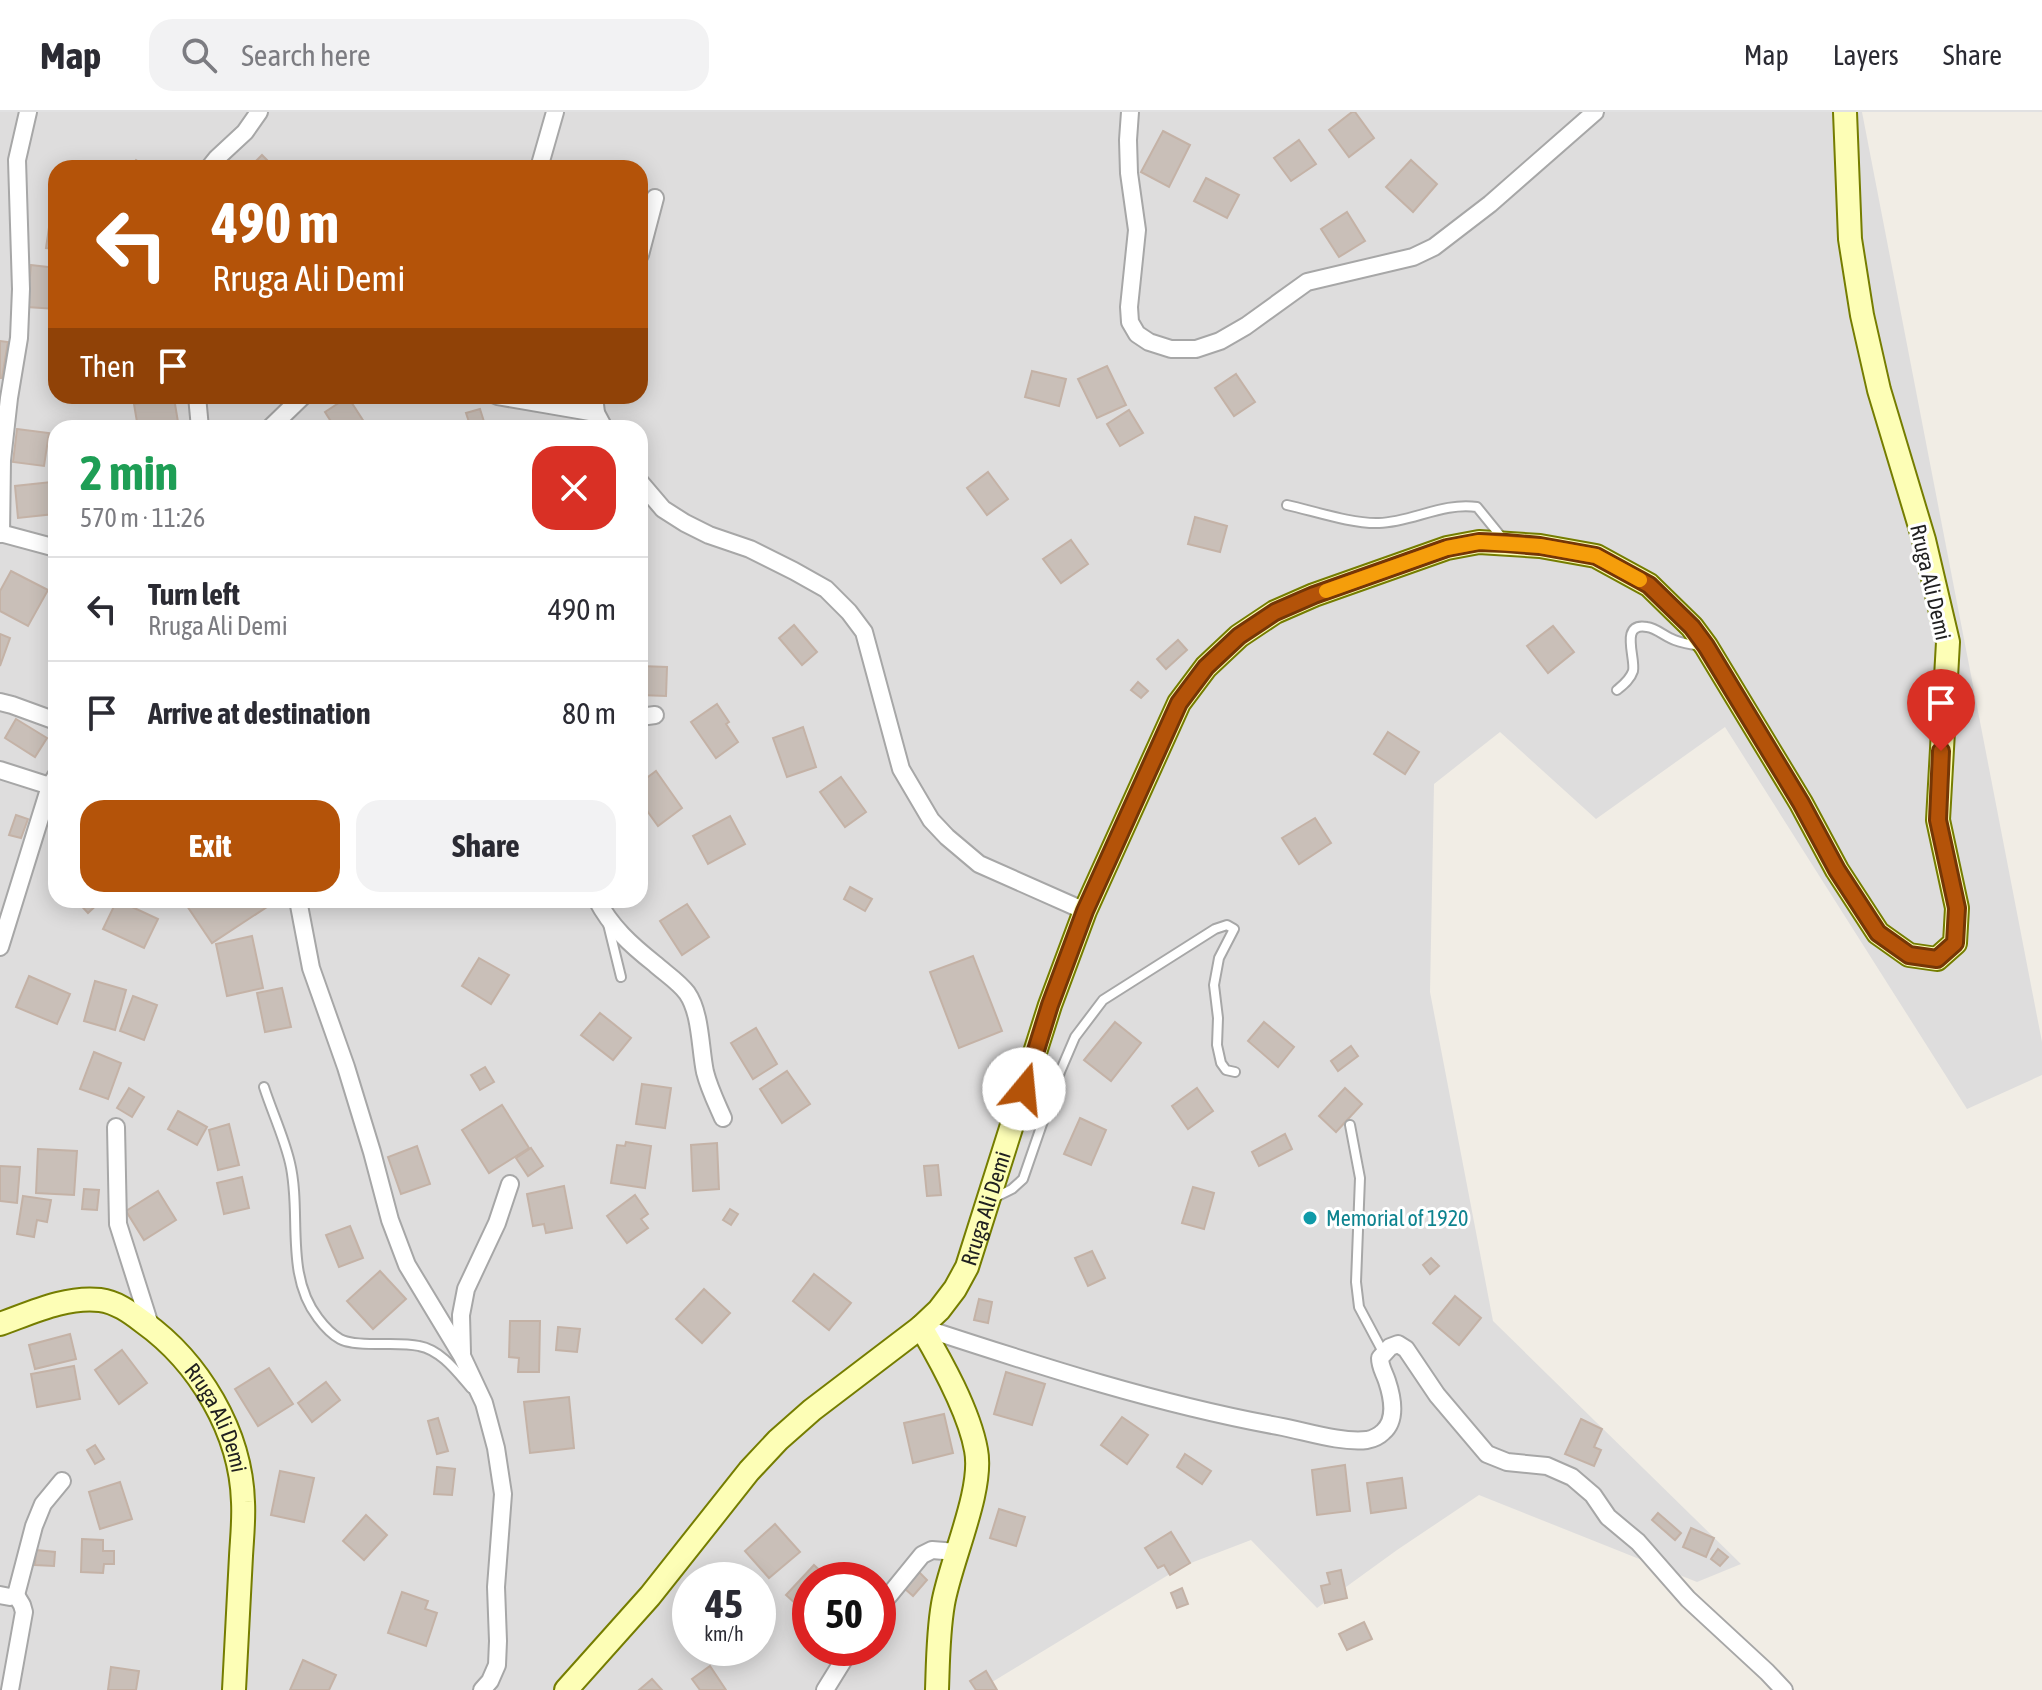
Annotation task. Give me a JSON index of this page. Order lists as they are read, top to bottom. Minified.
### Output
{"streets":{"main road":["Rruga Ali Demi"]},"places":["Memorial of 1920"],"page":{"header":"Map","search":"Search here","nav":["Map","Layers","Share"],"turn":["490 m","Rruga Ali Demi"],"then":"Then","heading":["2 min","570 m · 11:26"],"list":[{"name":"Turn left","note":"Rruga Ali Demi","value":"490 m"},{"name":"Arrive at destination","value":"80 m"}],"buttons":["Exit","Share"],"speed":"45 km/h","limit":"50"}}
